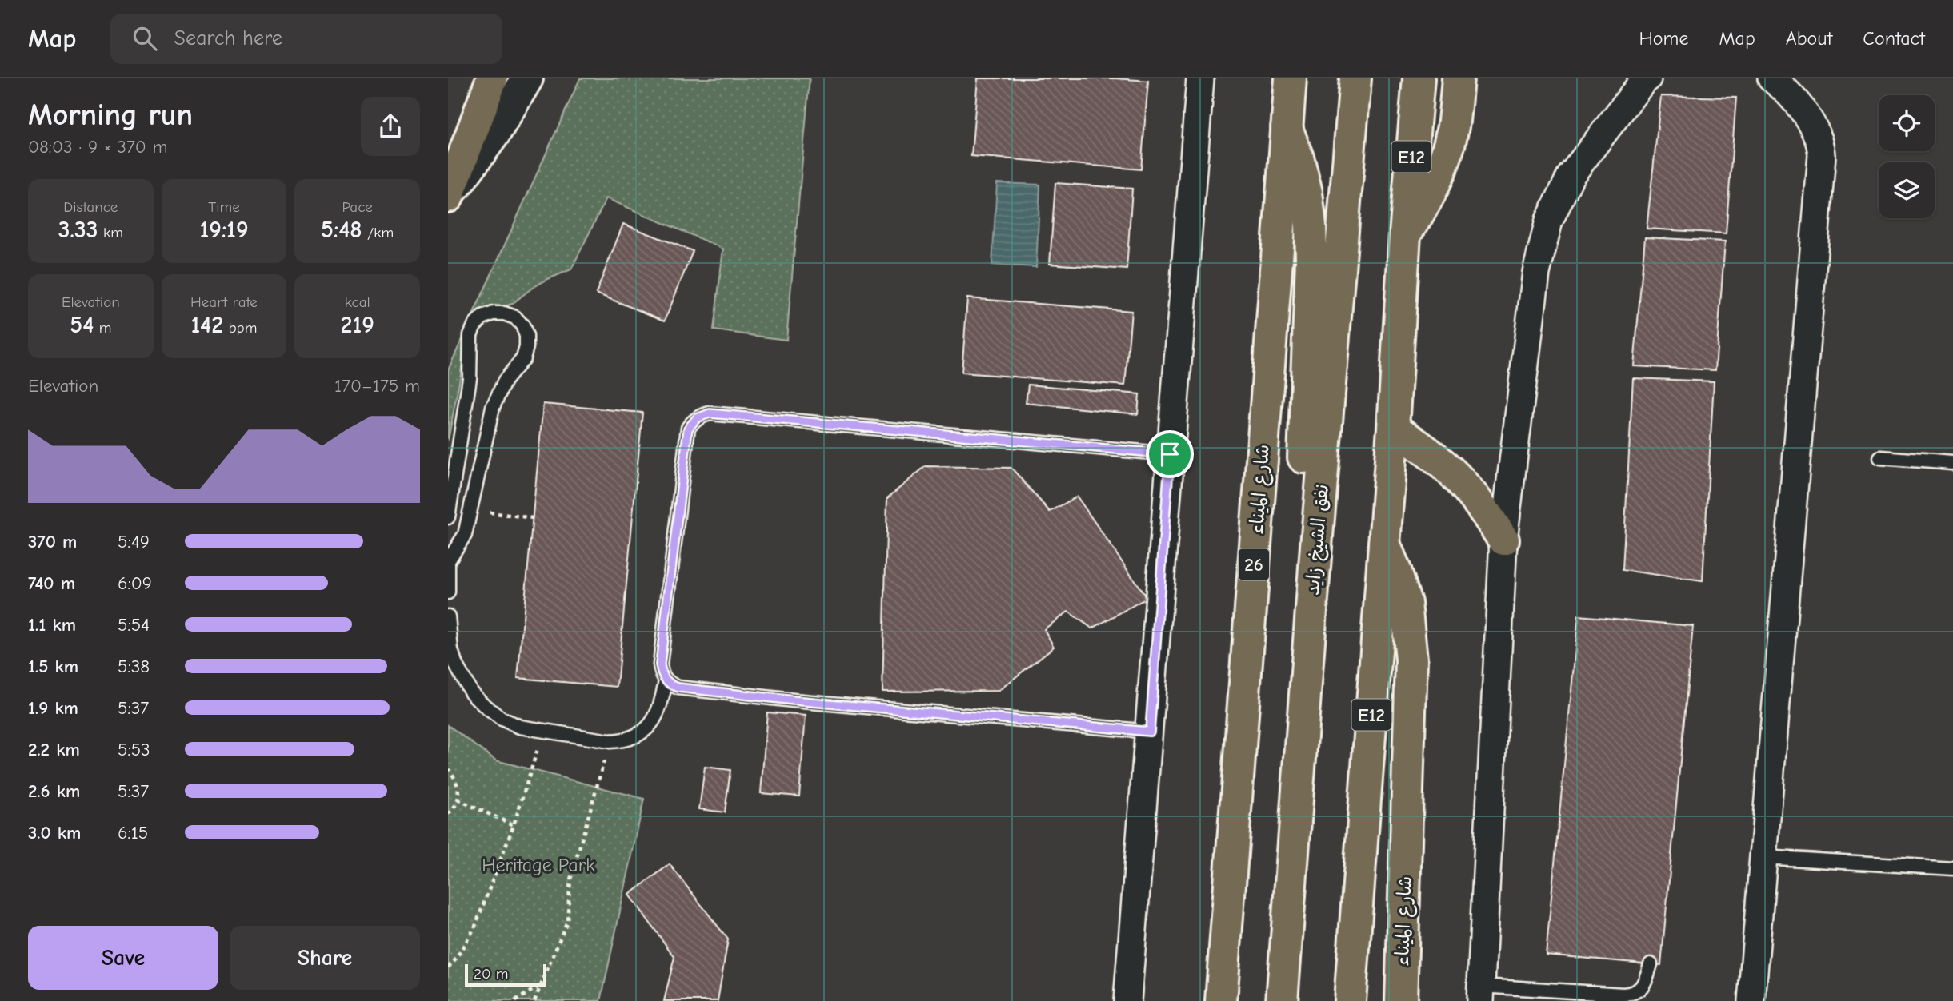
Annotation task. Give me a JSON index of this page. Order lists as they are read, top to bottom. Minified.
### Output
{"streets":{"main road":["E12","شارع الميناء","نفق الشيخ زايد","26"]},"crossings":[["E12","شارع الميناء"]],"parks":["Heritage Park"],"scale_bar":"20 m","page":{"header":"Map","search":"Search here","nav":["Home","Map","About","Contact"],"heading":["Morning run","08:03 · 9 × 370 m"],"stats":[["Distance","3.33 km"],["Time","19:19"],["Pace","5:48 /km"],["Elevation","54 m"],["Heart rate","142 bpm"],["kcal","219"]],"chart":["Elevation","170–175 m"],"list":[{"name":"370 m","note":"5:49"},{"name":"740 m","note":"6:09"},{"name":"1.1 km","note":"5:54"},{"name":"1.5 km","note":"5:38"},{"name":"1.9 km","note":"5:37"},{"name":"2.2 km","note":"5:53"},{"name":"2.6 km","note":"5:37"},{"name":"3.0 km","note":"6:15"}],"buttons":["Save","Share"],"scale":"20 m"}}
